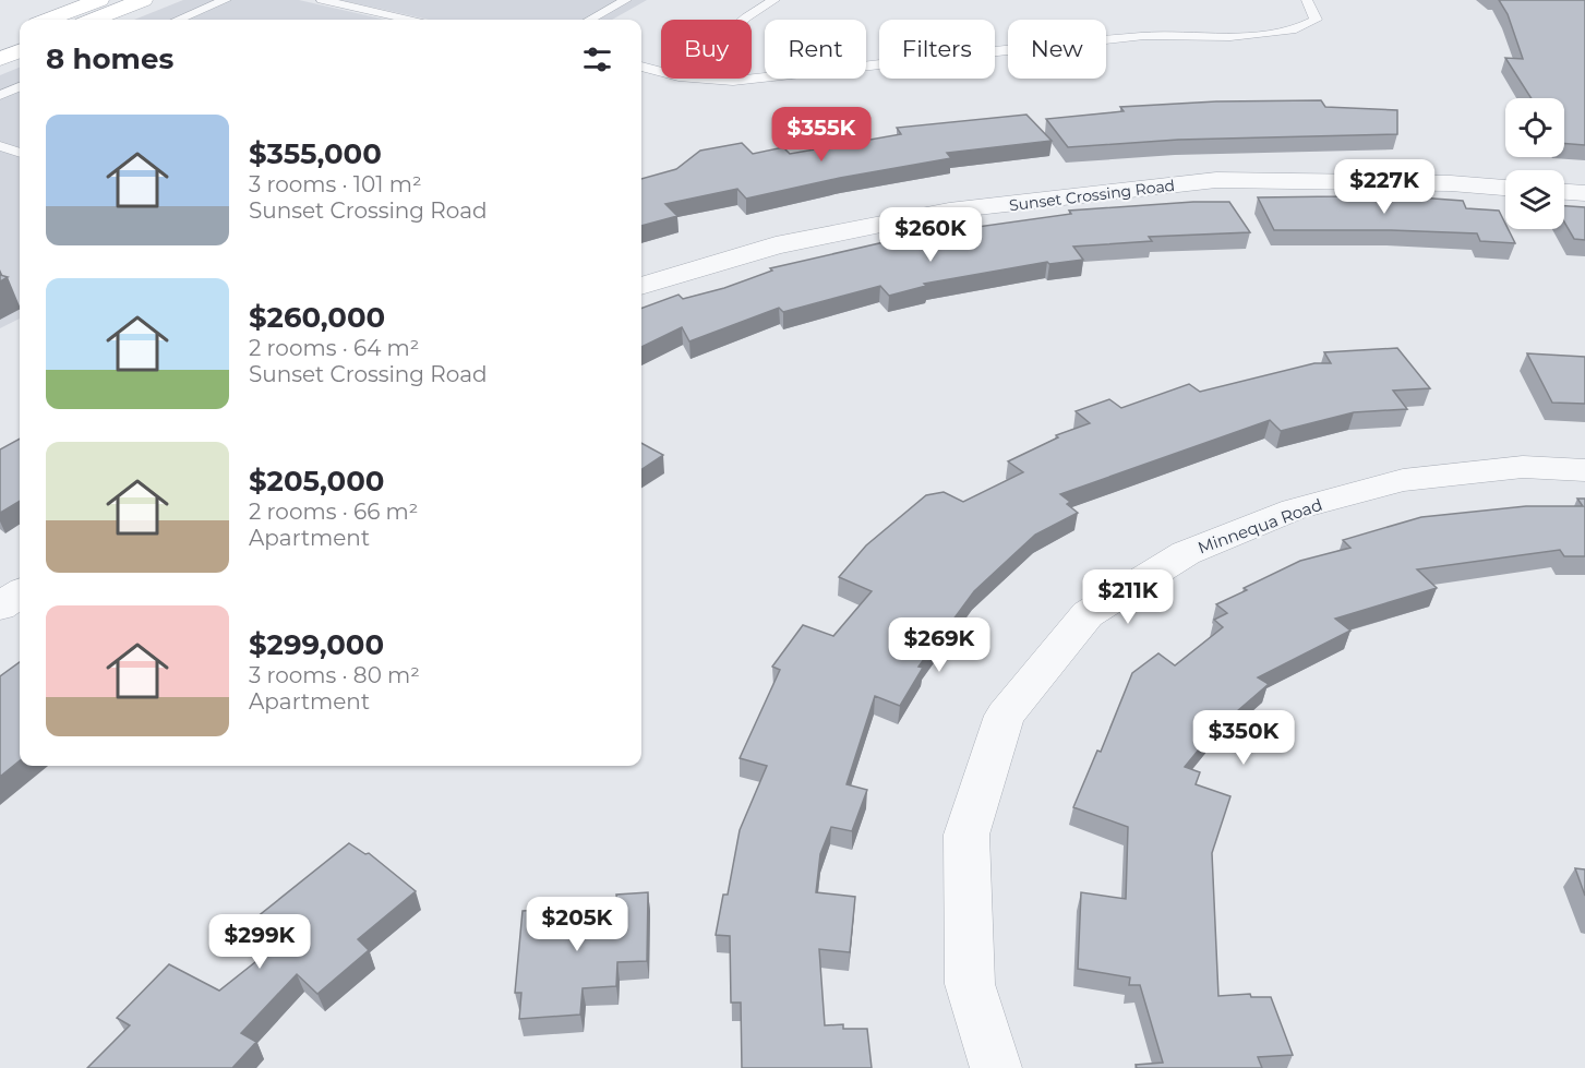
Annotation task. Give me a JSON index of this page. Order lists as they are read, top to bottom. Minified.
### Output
{"streets":{"street":["Sunset Crossing Road","Minnequa Road"]},"page":{"chip":["Buy","Rent","Filters","New"],"heading":"8 homes","list":[{"name":"$355,000","note":"3 rooms · 101 m² · Sunset Crossing Road"},{"name":"$260,000","note":"2 rooms · 64 m² · Sunset Crossing Road"},{"name":"$205,000","note":"2 rooms · 66 m² · Apartment"},{"name":"$299,000","note":"3 rooms · 80 m² · Apartment"}],"price":["$355K","$227K","$260K","$211K","$269K","$350K","$205K","$299K"]}}
